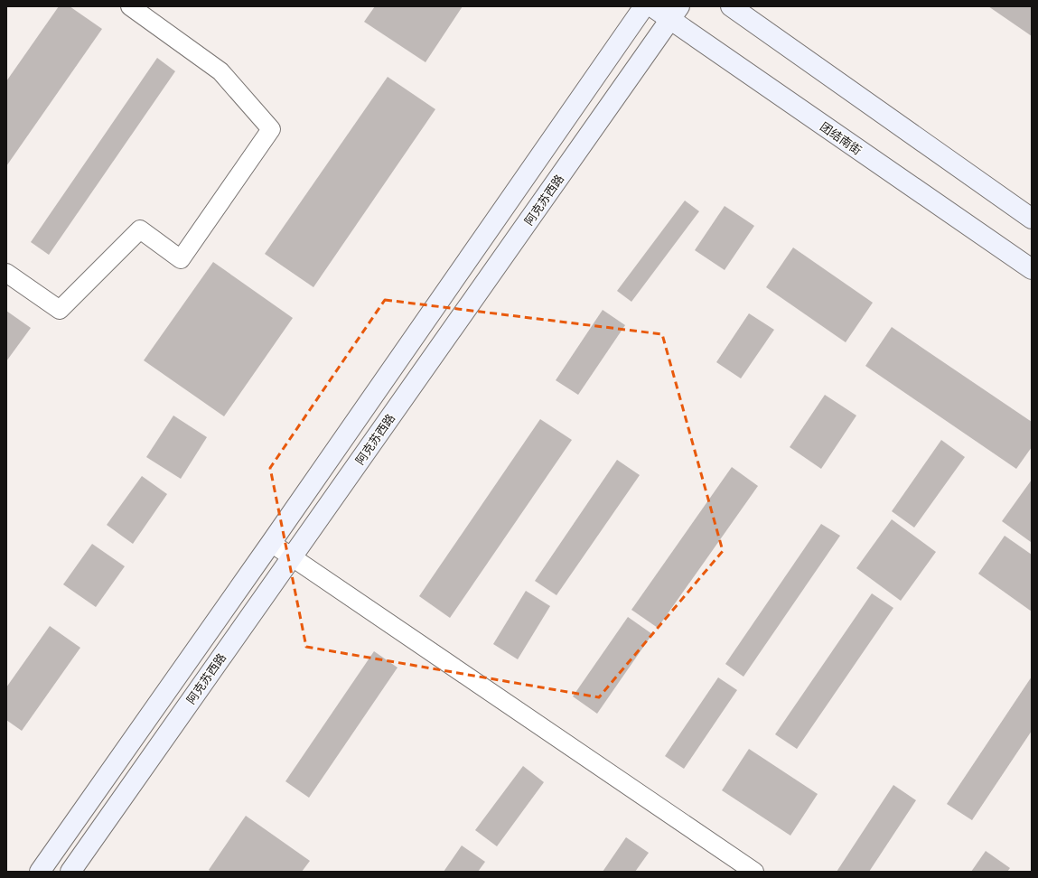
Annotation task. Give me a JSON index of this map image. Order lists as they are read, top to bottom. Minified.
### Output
{"streets":{"main road":["团结南街","阿克苏西路"]},"crossings":[["团结南街","阿克苏西路"]]}
